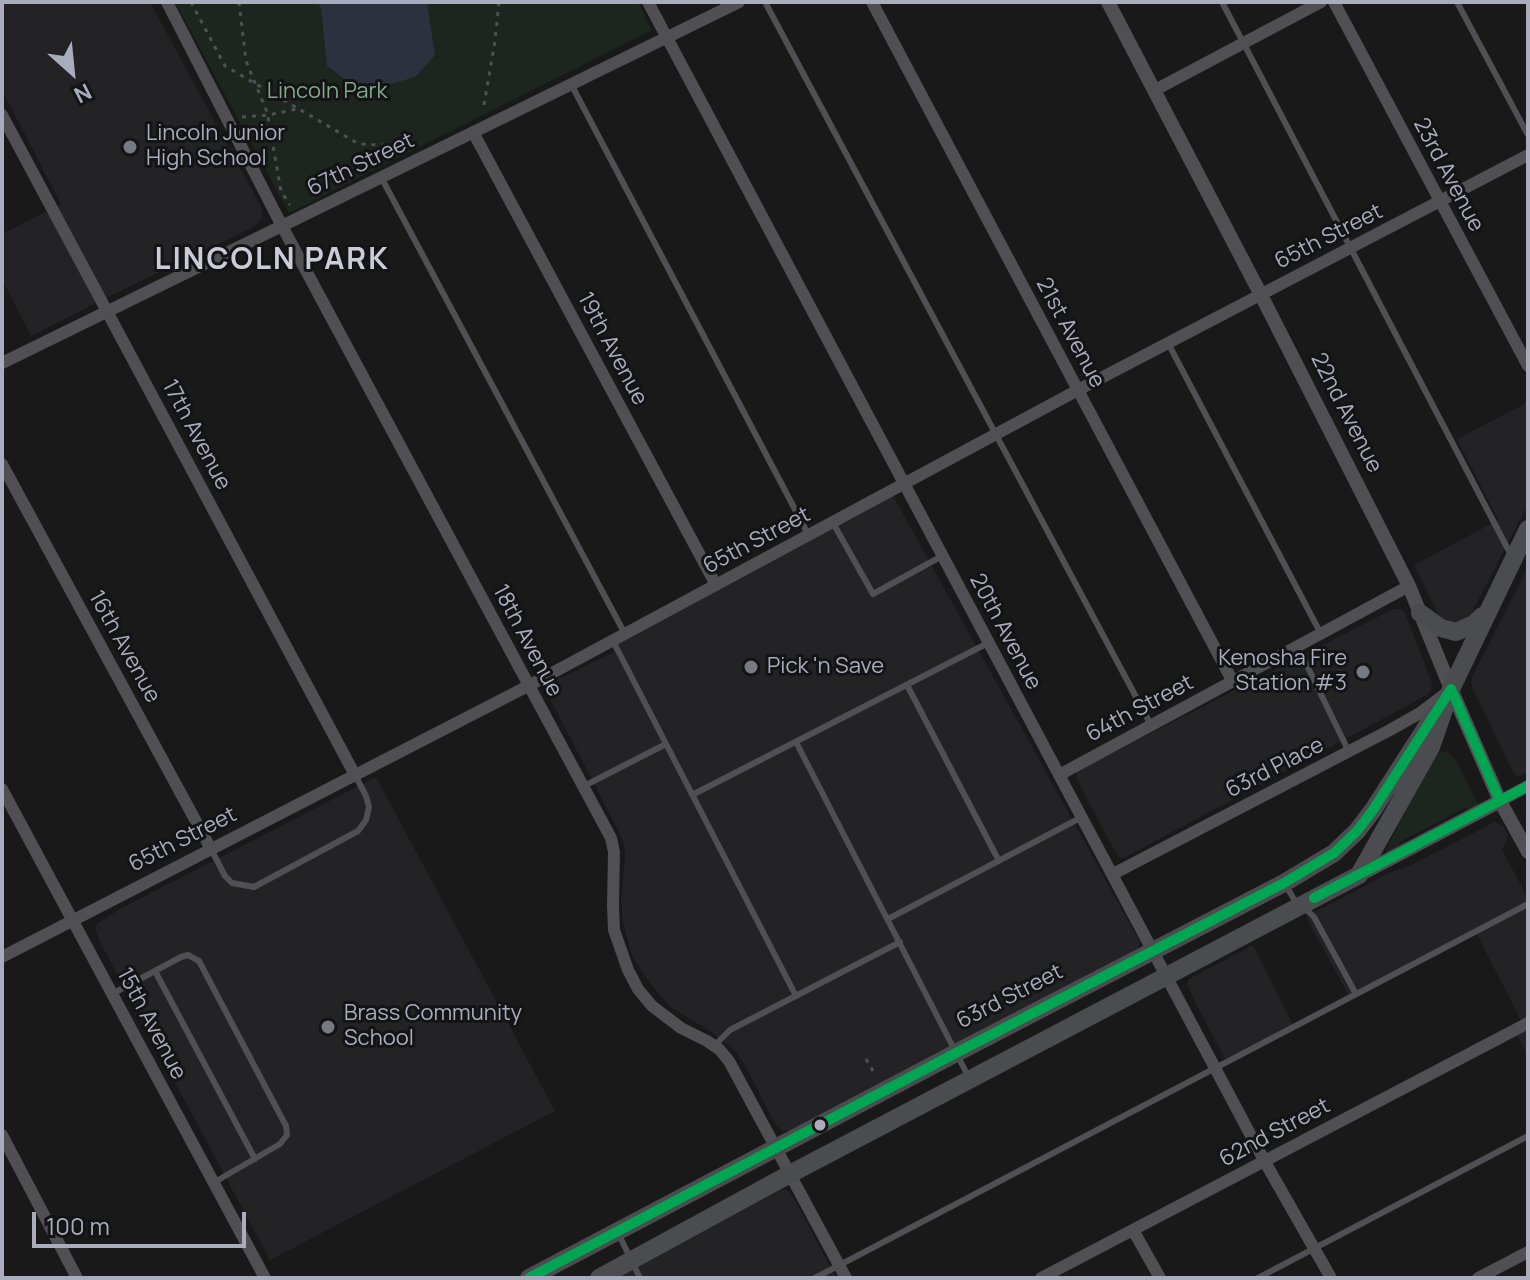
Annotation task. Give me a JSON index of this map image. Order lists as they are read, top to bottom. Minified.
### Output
{"streets":{"main road":["63rd Street"],"street":["67th Street","23rd Avenue","65th Street","21st Avenue","19th Avenue","22nd Avenue","17th Avenue","20th Avenue","18th Avenue","16th Avenue","64th Street","63rd Place","15th Avenue","62nd Street"]},"crossings":[["67th Street","19th Avenue"],["67th Street","17th Avenue"],["67th Street","20th Avenue"],["67th Street","18th Avenue"],["23rd Avenue","65th Street"],["65th Street","21st Avenue"],["65th Street","19th Avenue"],["65th Street","22nd Avenue"],["65th Street","17th Avenue"],["65th Street","20th Avenue"],["65th Street","18th Avenue"],["65th Street","16th Avenue"],["65th Street","15th Avenue"],["21st Avenue","64th Street"],["22nd Avenue","64th Street"],["22nd Avenue","63rd Place"],["22nd Avenue","63rd Street"],["20th Avenue","64th Street"],["20th Avenue","63rd Place"],["20th Avenue","63rd Street"],["20th Avenue","62nd Street"],["18th Avenue","63rd Street"],["63rd Place","63rd Street"]],"districts":["LINCOLN PARK"],"parks":["Lincoln Park"],"places":["Lincoln Junior High School","Pick 'n Save","Kenosha Fire Station #3","Brass Community School"],"scale_bar":"100 m","north":"bottom right"}
